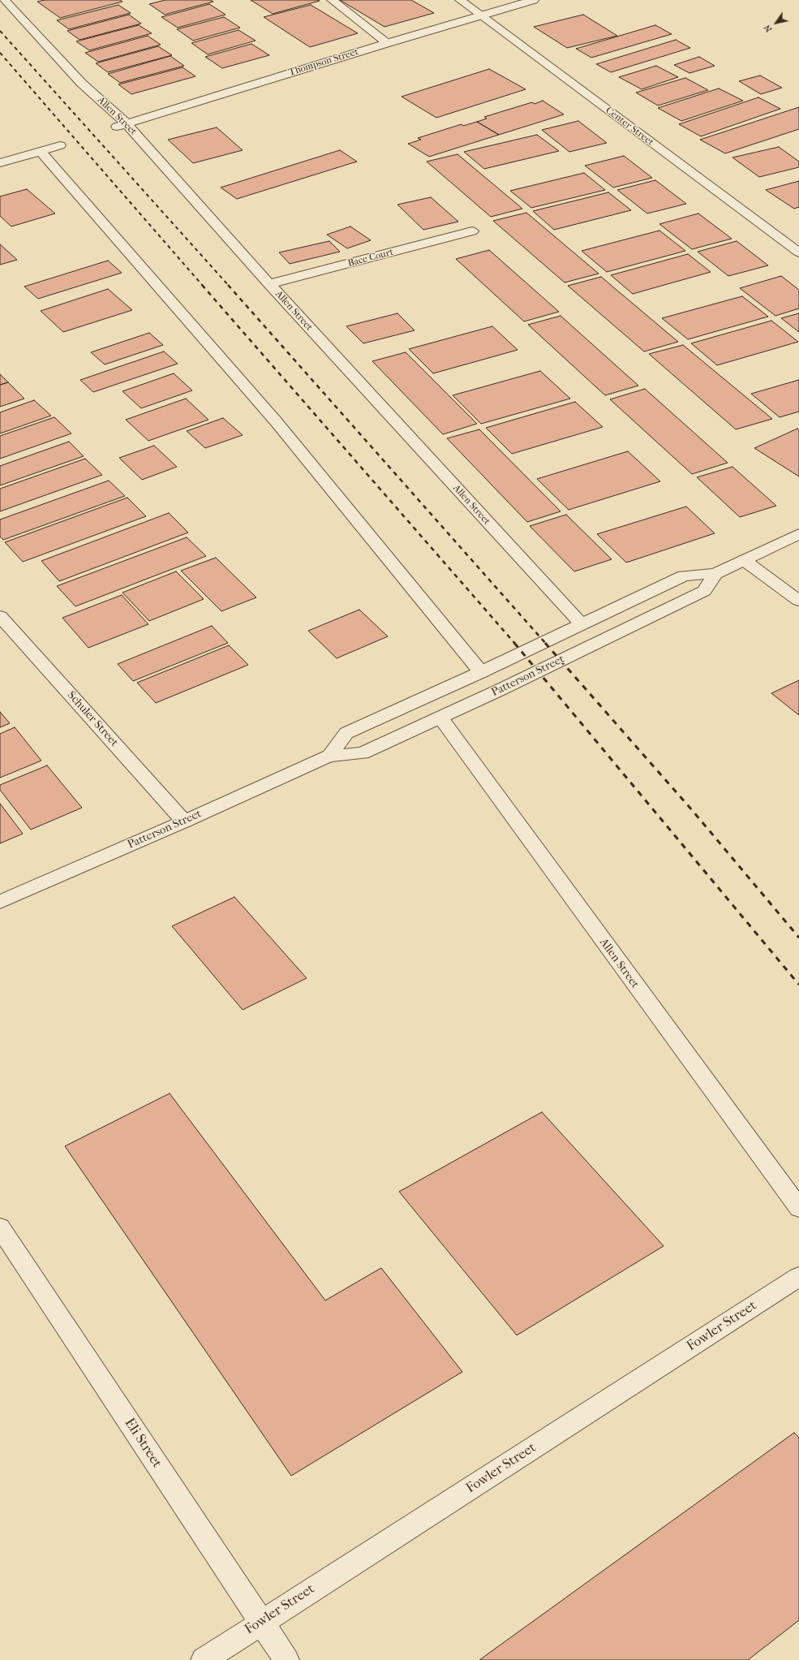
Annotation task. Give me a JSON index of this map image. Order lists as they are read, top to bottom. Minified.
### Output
{"streets":{"street":["Thompson Street","Allen Street","Center Street","Bace Court","Patterson Street","Schuler Street","Fowler Street","Eli Street"]},"crossings":[["Thompson Street","Allen Street"],["Thompson Street","Center Street"],["Allen Street","Bace Court"],["Allen Street","Patterson Street"],["Patterson Street","Schuler Street"],["Fowler Street","Eli Street"]],"north":"bottom left"}
